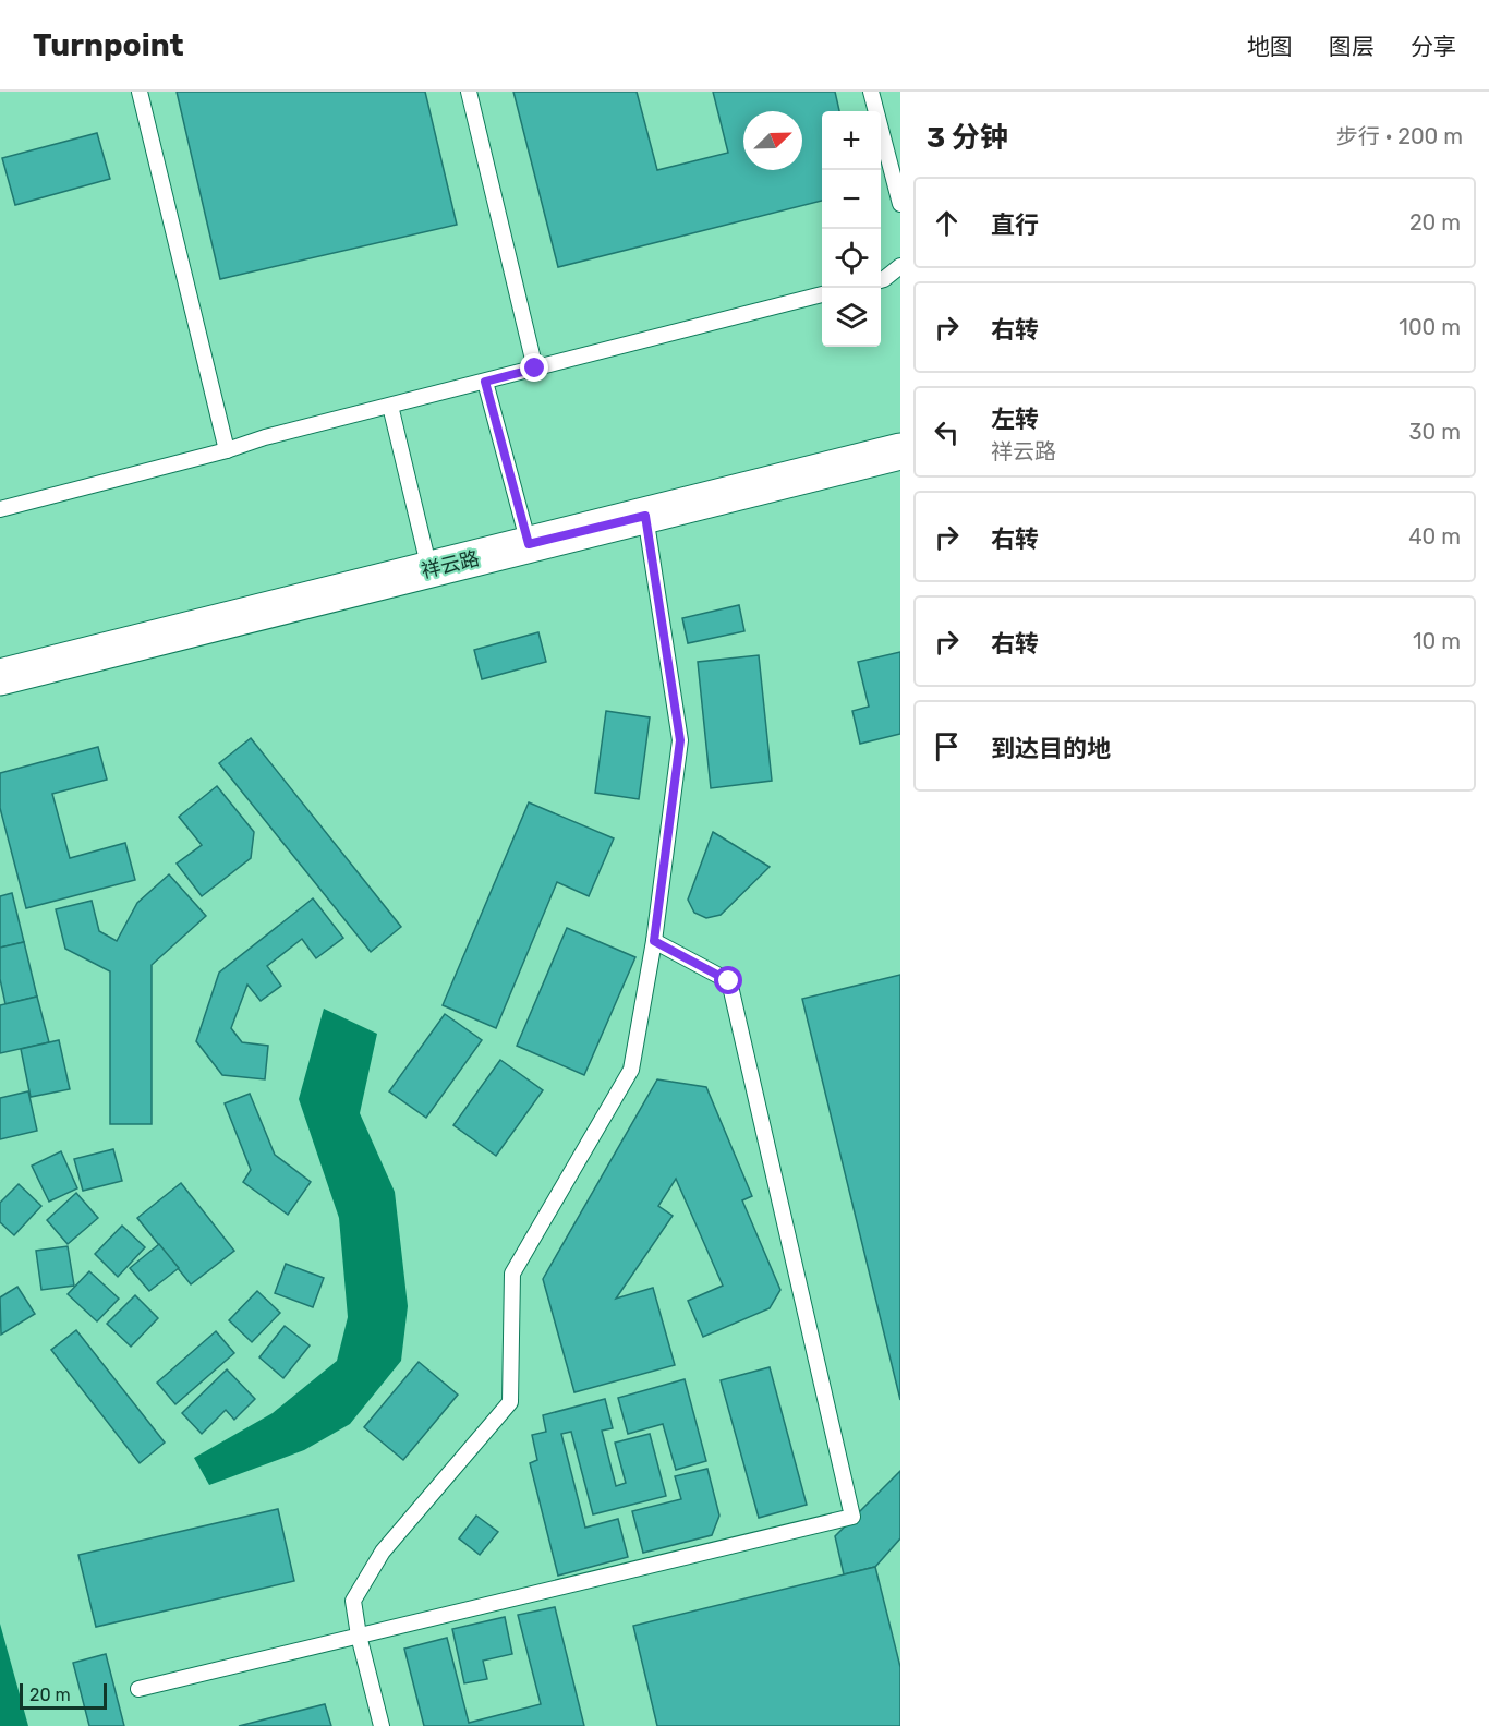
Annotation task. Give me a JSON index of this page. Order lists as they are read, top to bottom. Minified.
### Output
{"streets":{"street":["祥云路"]},"scale_bar":"20 m","north":"top right","page":{"header":"Turnpoint","nav":["地图","图层","分享"],"heading":["3 分钟","步行 · 200 m"],"map_buttons":["+","−"],"list":[["直行","20 m"],["右转","100 m"],["左转","祥云路","30 m"],["右转","40 m"],["右转","10 m"],"到达目的地"],"scale":"20 m"}}
